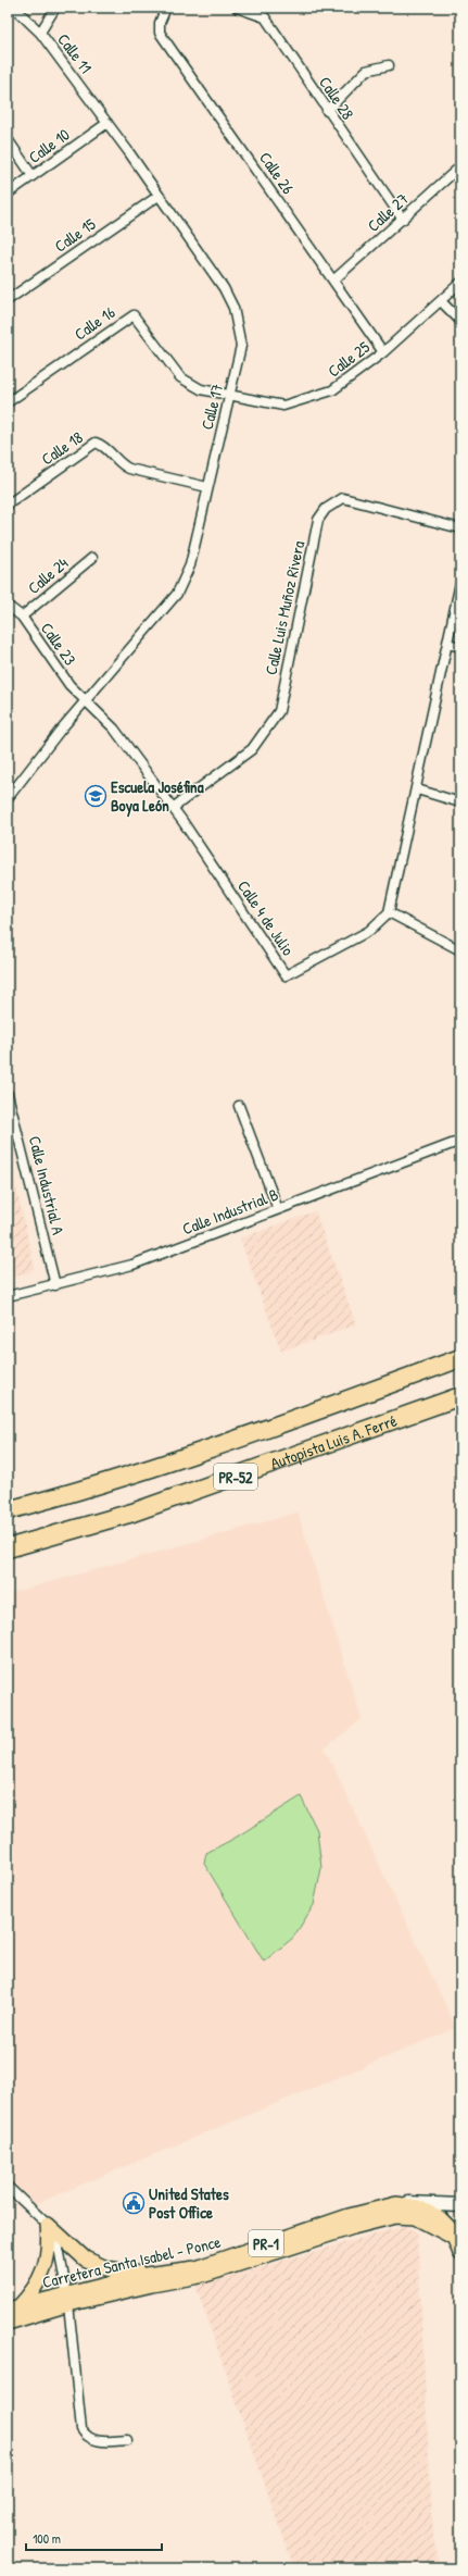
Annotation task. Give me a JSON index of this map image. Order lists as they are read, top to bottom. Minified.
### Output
{"streets":{"highway":["Autopista Luis A. Ferré","PR-52"],"main road":["PR-1","Carretera Santa Isabel - Ponce"],"street":["Calle 11","Calle 28","Calle 10","Calle 26","Calle 27","Calle 15","Calle 16","Calle 25","Calle 17","Calle 18","Calle 24","Calle Luis Muñoz Rivera","Calle 23","Calle 4 de Julio","Calle Industrial A","Calle Industrial B"]},"crossings":[["Calle 11","Calle 10"],["Calle 11","Calle 17"],["Calle 28","Calle 27"],["Calle 10","Calle 17"],["Calle 26","Calle 27"],["Calle 26","Calle 25"],["Calle 15","Calle 17"],["Calle 16","Calle 25"],["Calle 16","Calle 17"],["Calle 25","Calle 17"],["Calle 17","Calle 18"],["Calle 17","Calle 23"],["Calle 17","Calle 4 de Julio"],["Calle 24","Calle 23"],["Calle Luis Muñoz Rivera","Calle 4 de Julio"],["Calle 23","Calle 4 de Julio"],["Calle Industrial A","Calle Industrial B"]],"places":{"school or university":["Escuela Joséfina Boya León"],"public building":["United States Post Office"]},"scale_bar":"100 m"}
